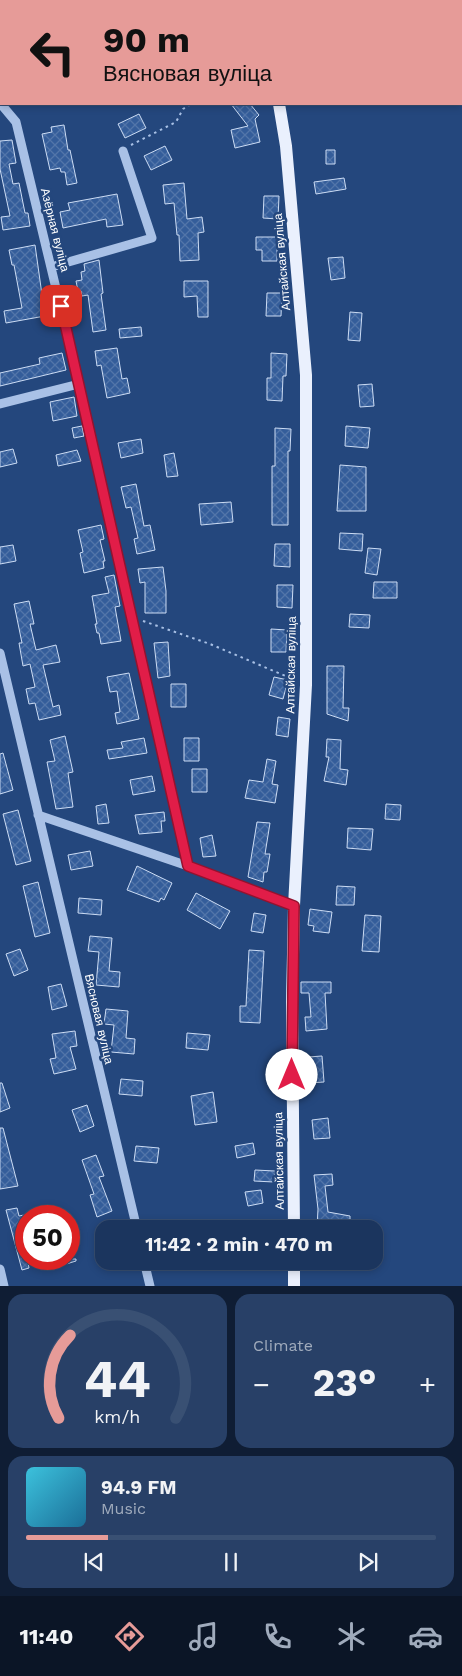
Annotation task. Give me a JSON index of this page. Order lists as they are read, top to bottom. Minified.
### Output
{"streets":{"main road":["Алтайская вуліца"],"street":["Азёрная вуліца","Вясновая вуліца"]},"page":{"turn":["90 m","Вясновая вуліца"],"limit":"50","trip":"11:42 · 2 min · 470 m","tile":"Climate","heat":["−","23°","+"],"song":["94.9 FM","Music"],"tabs":"11:40","gauge":["44","km/h"]}}
